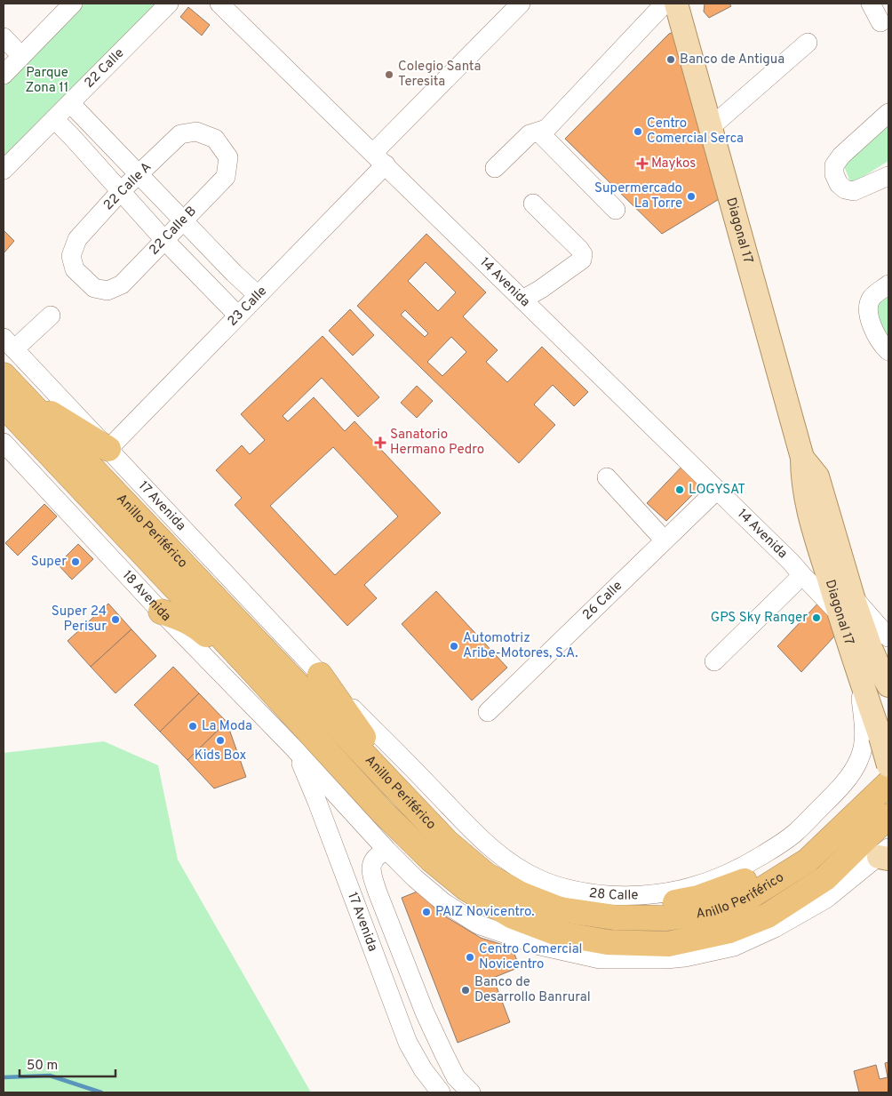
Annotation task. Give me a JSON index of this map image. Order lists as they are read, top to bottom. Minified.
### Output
{"streets":{"highway":["Anillo Periférico"],"main road":["Diagonal 17"],"street":["22 Calle","22 Calle A","22 Calle B","14 Avenida","23 Calle","17 Avenida","18 Avenida","26 Calle","28 Calle"]},"crossings":[["22 Calle A","22 Calle B"],["Diagonal 17","14 Avenida"],["Diagonal 17","28 Calle"],["14 Avenida","23 Calle"],["14 Avenida","26 Calle"],["23 Calle","17 Avenida"],["17 Avenida","18 Avenida"],["17 Avenida","28 Calle"]],"parks":["Parque Zona 11"],"places":{"other":["Banco de Antigua","Colegio Santa Teresita","Centro Comercial Serca","Supermercado La Torre","LOGYSAT","Super","GPS Sky Ranger","Super 24 Perisur","Automotriz Aribe-Motores, S.A.","La Moda","Kids Box","PAIZ Novicentro.","Centro Comercial Novicentro","Banco de Desarrollo Banrural"],"health":["Maykos","Sanatorio Hermano Pedro"]},"scale_bar":"50 m"}
